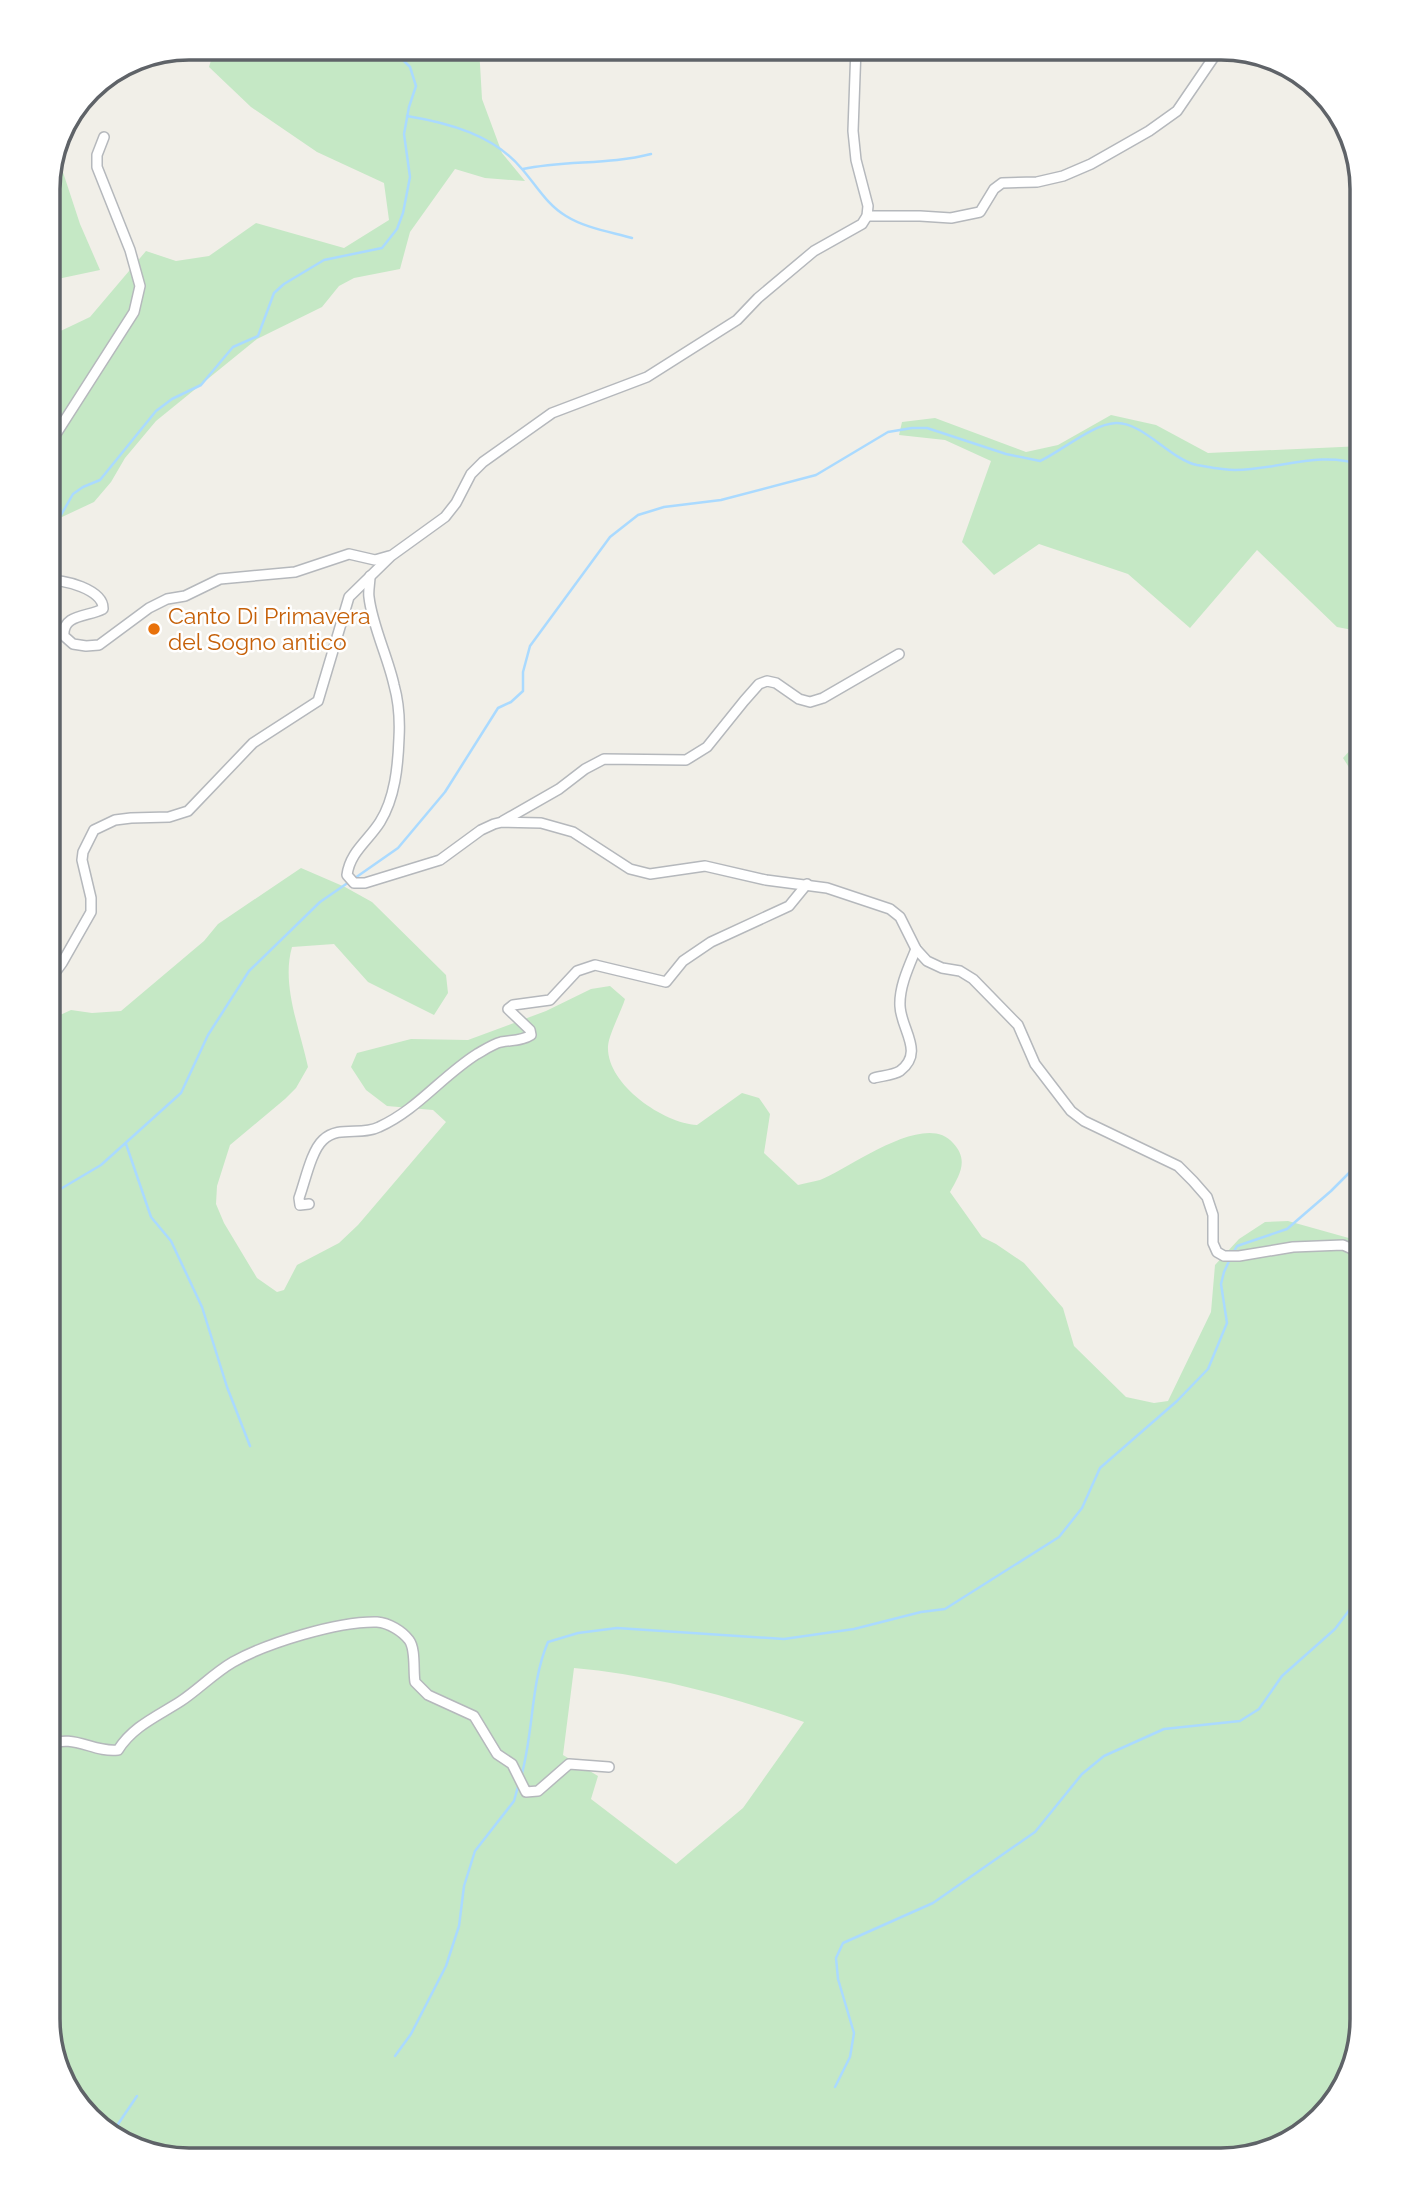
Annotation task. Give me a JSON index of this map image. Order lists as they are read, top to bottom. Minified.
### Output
{"places":["Canto Di Primavera del Sogno antico"]}
